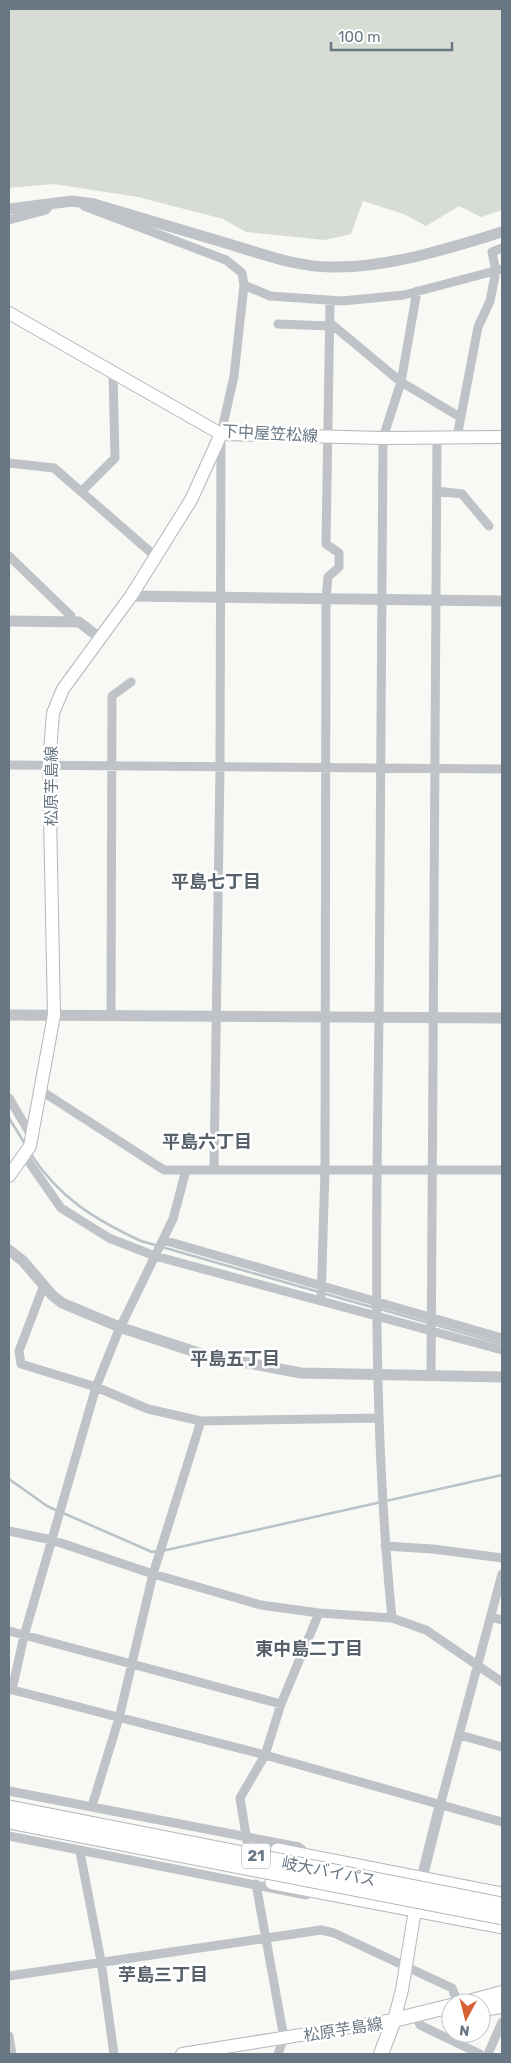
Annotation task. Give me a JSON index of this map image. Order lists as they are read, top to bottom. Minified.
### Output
{"streets":{"highway":["21","岐大バイパス"],"main road":["下中屋笠松線","松原芋島線"]},"crossings":[["下中屋笠松線","松原芋島線"],["松原芋島線","21"]],"districts":["平島七丁目","平島六丁目","平島五丁目","東中島二丁目","芋島三丁目"],"scale_bar":"100 m","north":"bottom"}
